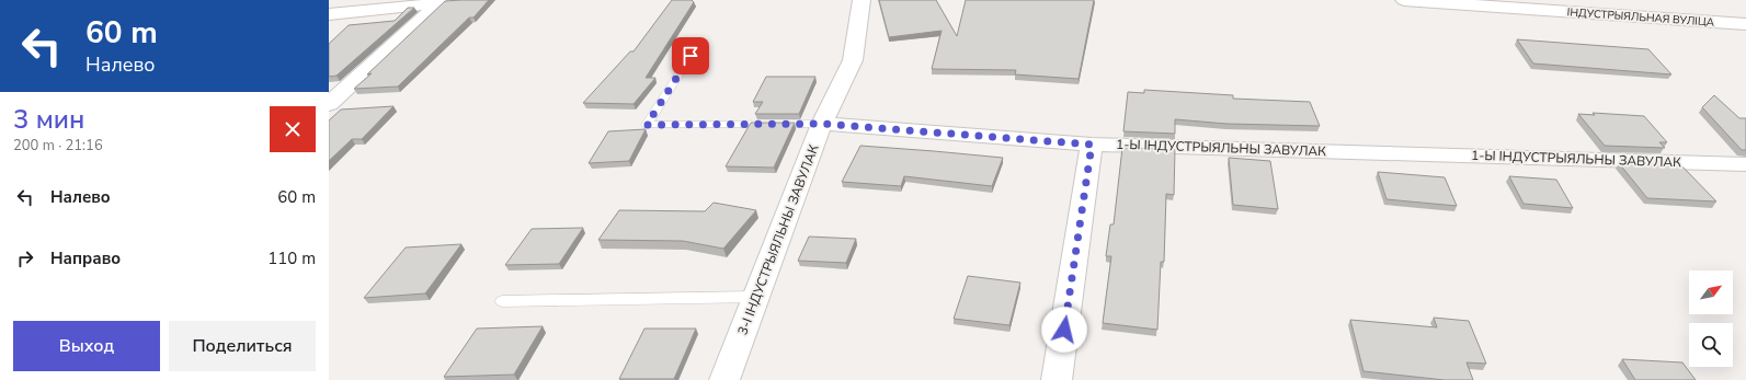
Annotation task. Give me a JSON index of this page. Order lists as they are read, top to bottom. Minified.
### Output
{"streets":{"street":["ІНДУСТРЫЯЛЬНАЯ ВУЛІЦА","1-Ы ІНДУСТРЫЯЛЬНЫ ЗАВУЛАК","3-І ІНДУСТРЫЯЛЬНЫ ЗАВУЛАК"]},"crossings":[["1-Ы ІНДУСТРЫЯЛЬНЫ ЗАВУЛАК","3-І ІНДУСТРЫЯЛЬНЫ ЗАВУЛАК"]],"north":"top right","page":{"turn":["60 m","Налево"],"heading":["3 мин","200 m · 21:16"],"list":[{"name":"Налево","value":"60 m"},{"name":"Направо","value":"110 m"}],"buttons":["Выход","Поделиться"]}}
